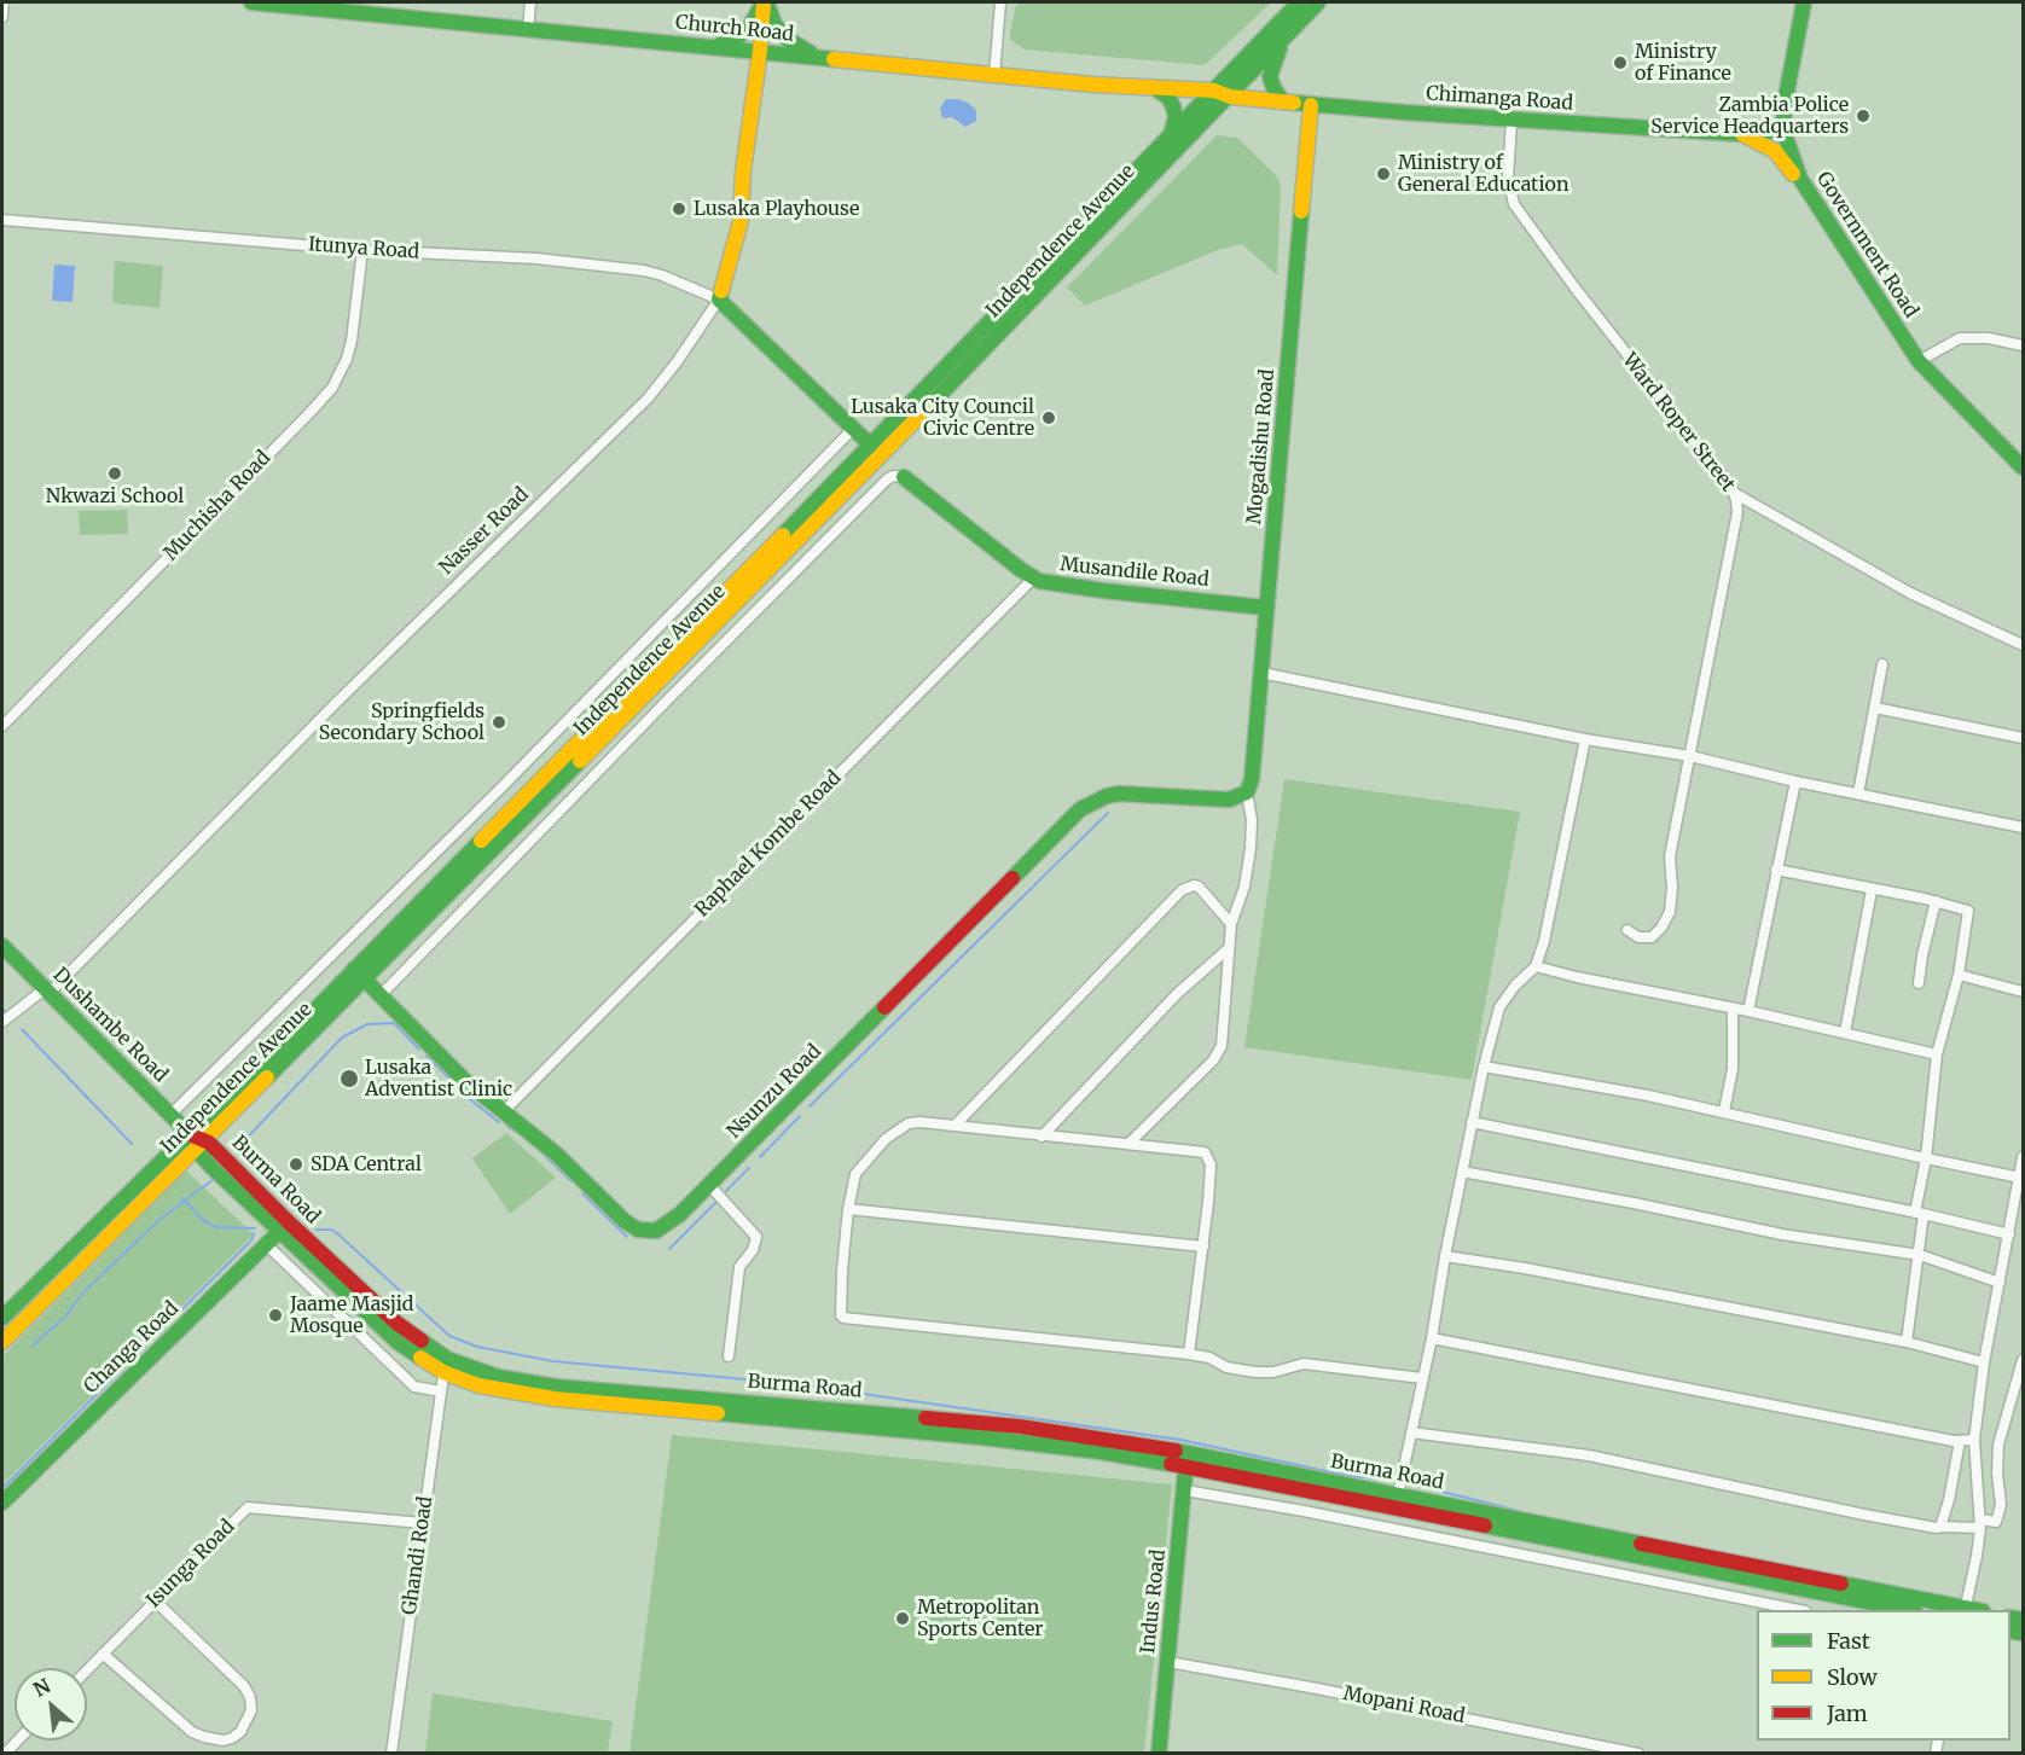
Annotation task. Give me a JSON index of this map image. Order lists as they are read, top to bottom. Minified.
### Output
{"streets":{"main road":["Church Road","Chimanga Road","Independence Avenue","Government Road","Mogadishu Road","Nasser Road","Musandile Road","Dushambe Road","Nsunzu Road","Burma Road","Changa Road","Indus Road"],"street":["Itunya Road","Ward Roper Street","Muchisha Road","Raphael Kombe Road","Ghandi Road","Isunga Road","Mopani Road"]},"crossings":[["Church Road","Chimanga Road"],["Church Road","Independence Avenue"],["Church Road","Nasser Road"],["Chimanga Road","Independence Avenue"],["Chimanga Road","Government Road"],["Chimanga Road","Ward Roper Street"],["Chimanga Road","Mogadishu Road"],["Independence Avenue","Dushambe Road"],["Independence Avenue","Nsunzu Road"],["Independence Avenue","Burma Road"],["Itunya Road","Muchisha Road"],["Itunya Road","Nasser Road"],["Mogadishu Road","Musandile Road"],["Mogadishu Road","Nsunzu Road"],["Nasser Road","Dushambe Road"],["Musandile Road","Raphael Kombe Road"],["Raphael Kombe Road","Nsunzu Road"],["Dushambe Road","Burma Road"],["Burma Road","Changa Road"],["Burma Road","Ghandi Road"],["Burma Road","Indus Road"],["Ghandi Road","Isunga Road"],["Indus Road","Mopani Road"]],"places":["Ministry of Finance","Zambia Police Service Headquarters","Ministry of General Education","Lusaka Playhouse","Lusaka City Council Civic Centre","Nkwazi School","Springfields Secondary School","Lusaka Adventist Clinic","SDA Central","Jaame Masjid Mosque","Metropolitan Sports Center"],"legend":["Fast","Slow","Jam"],"north":"top left"}
